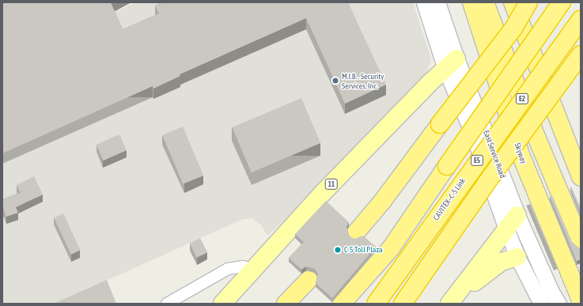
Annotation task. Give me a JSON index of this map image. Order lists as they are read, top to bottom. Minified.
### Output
{"streets":{"highway":["E2","Skyway","E5","CAVITEX–C-5 Link"],"main road":["East Service Road","11"]},"crossings":[["East Service Road","11"]],"places":["M.I.B. . Security Services, Inc.","C-5 Toll Plaza"]}
